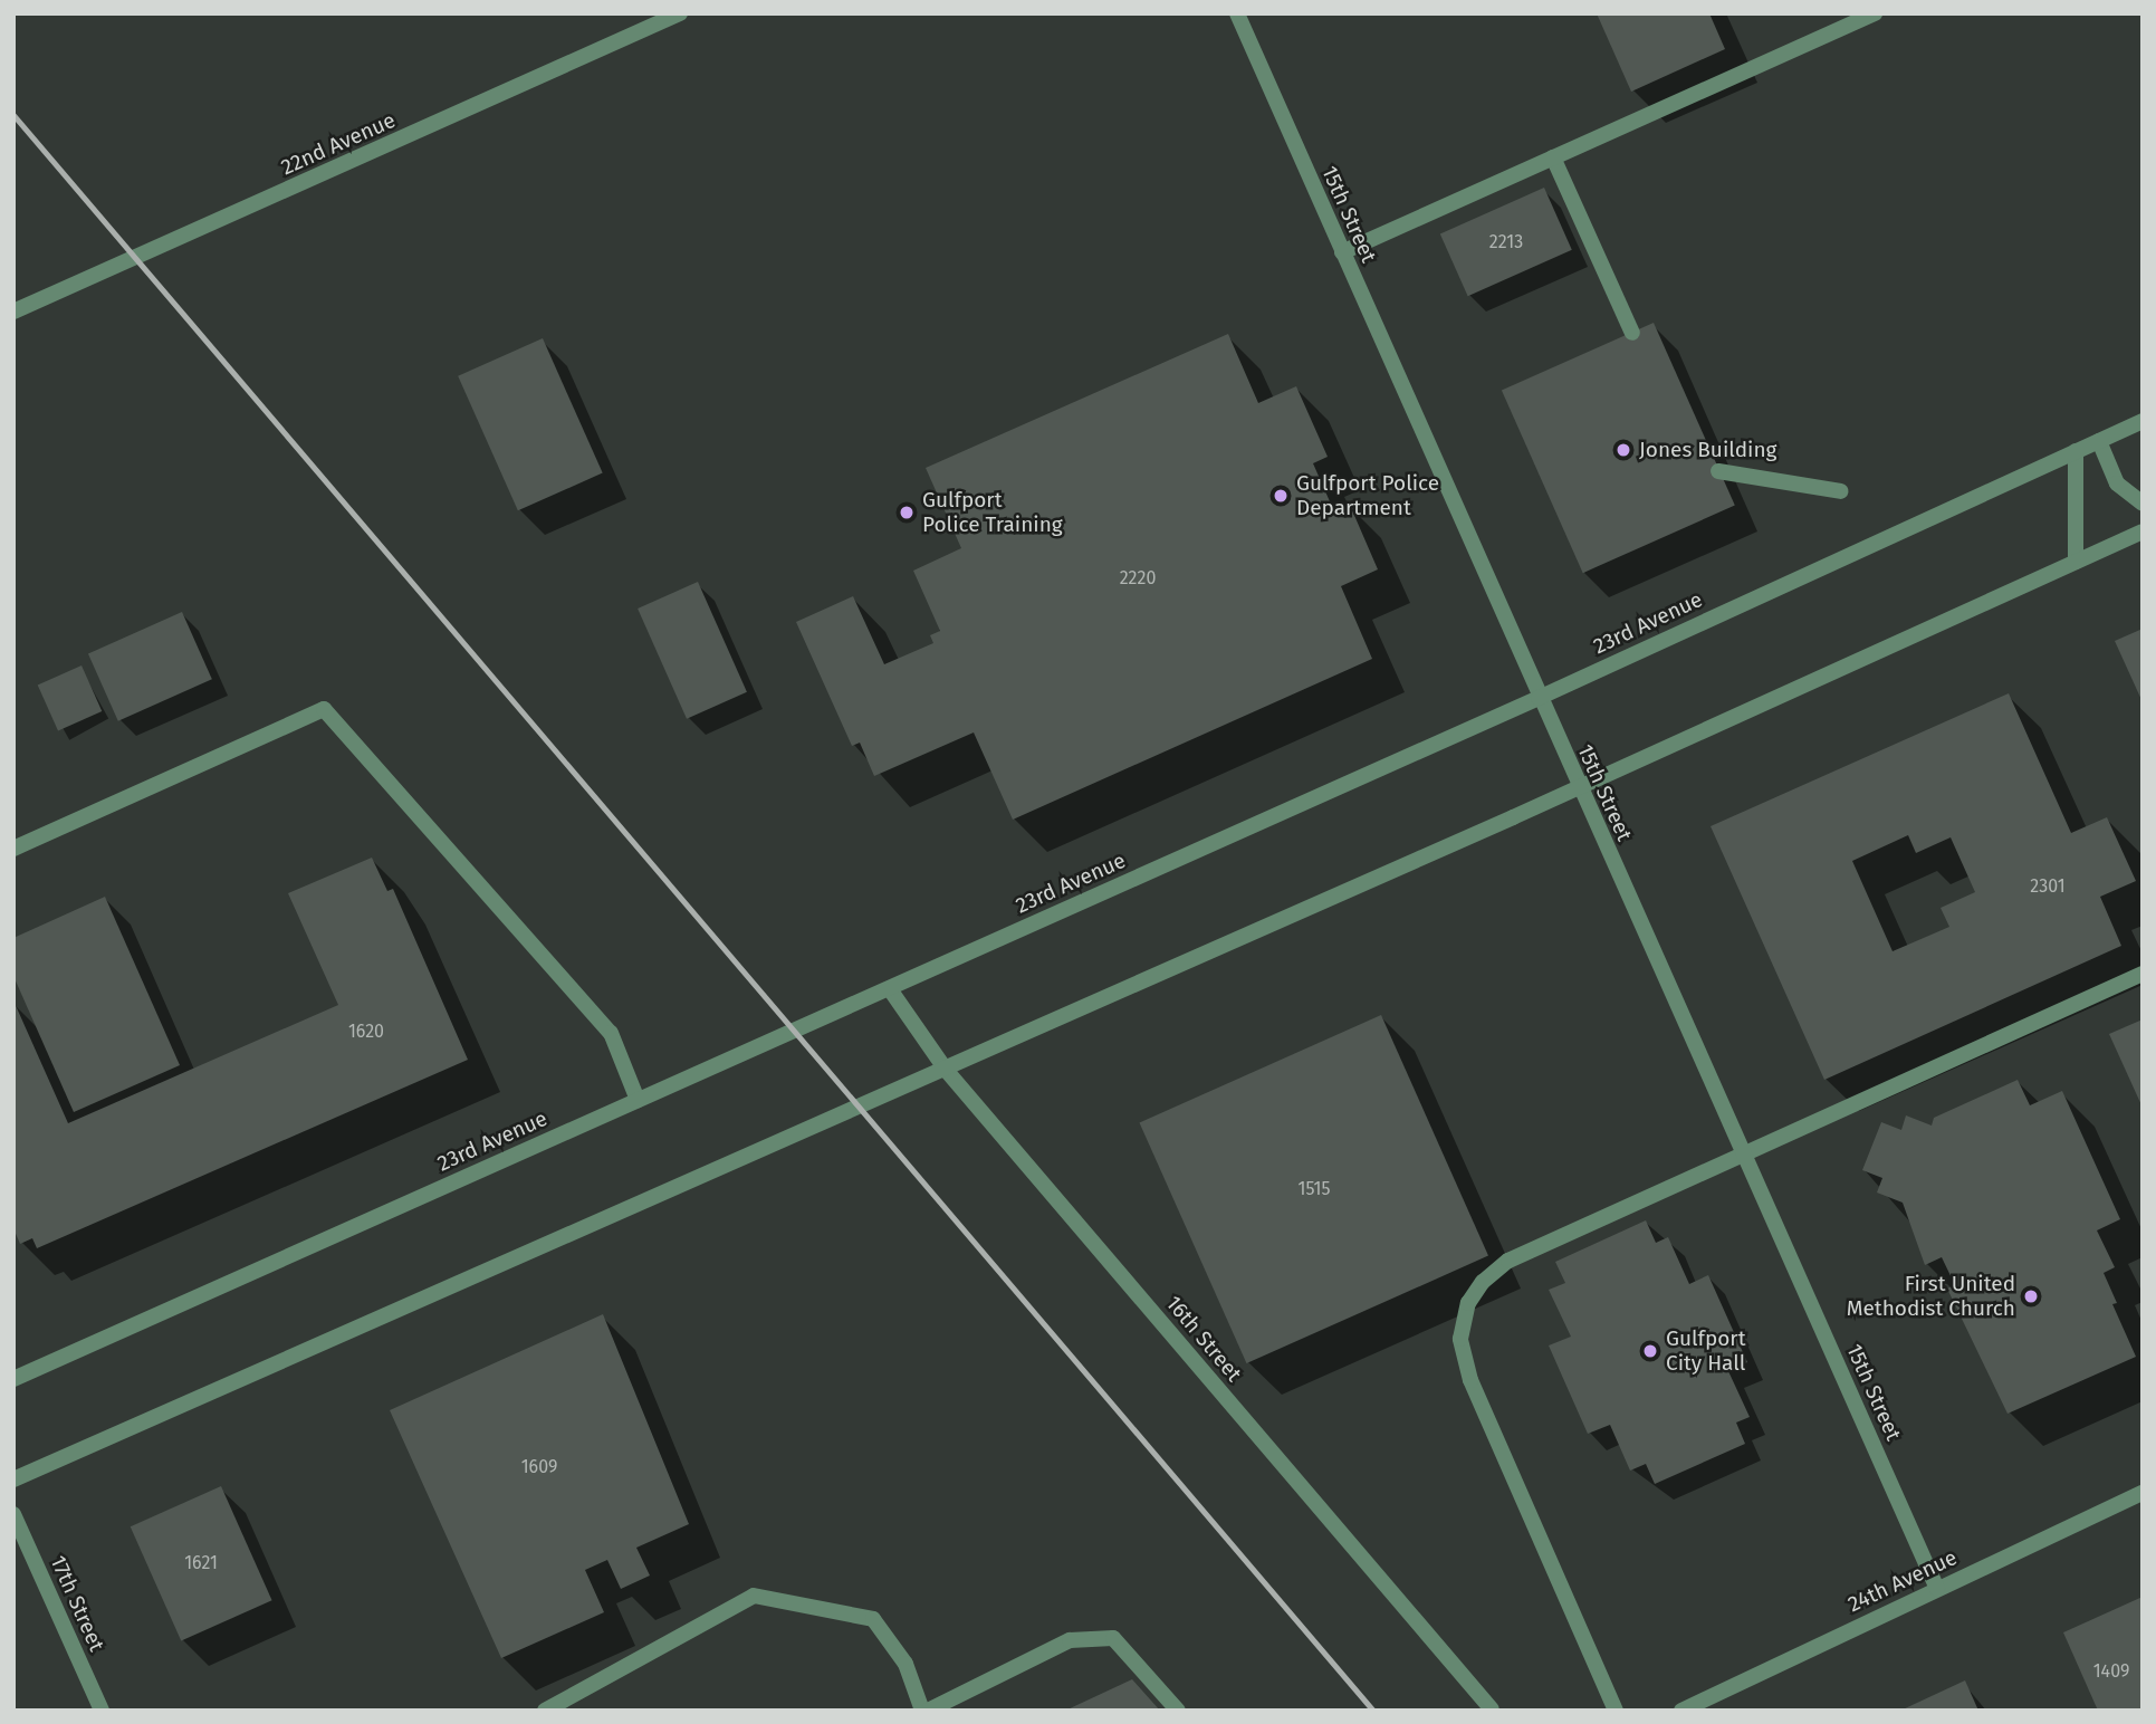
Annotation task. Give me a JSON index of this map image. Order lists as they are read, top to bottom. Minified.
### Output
{"streets":{"street":["22nd Avenue","15th Street","23rd Avenue","16th Street","24th Avenue","17th Street"]},"crossings":[["15th Street","23rd Avenue"],["15th Street","24th Avenue"],["23rd Avenue","16th Street"]],"places":["Jones Building","Gulfport Police Department","Gulfport Police Training","First United Methodist Church","Gulfport City Hall"],"house_numbers":["2213","2220","2301","1620","1515","1609","1621","1409"]}
